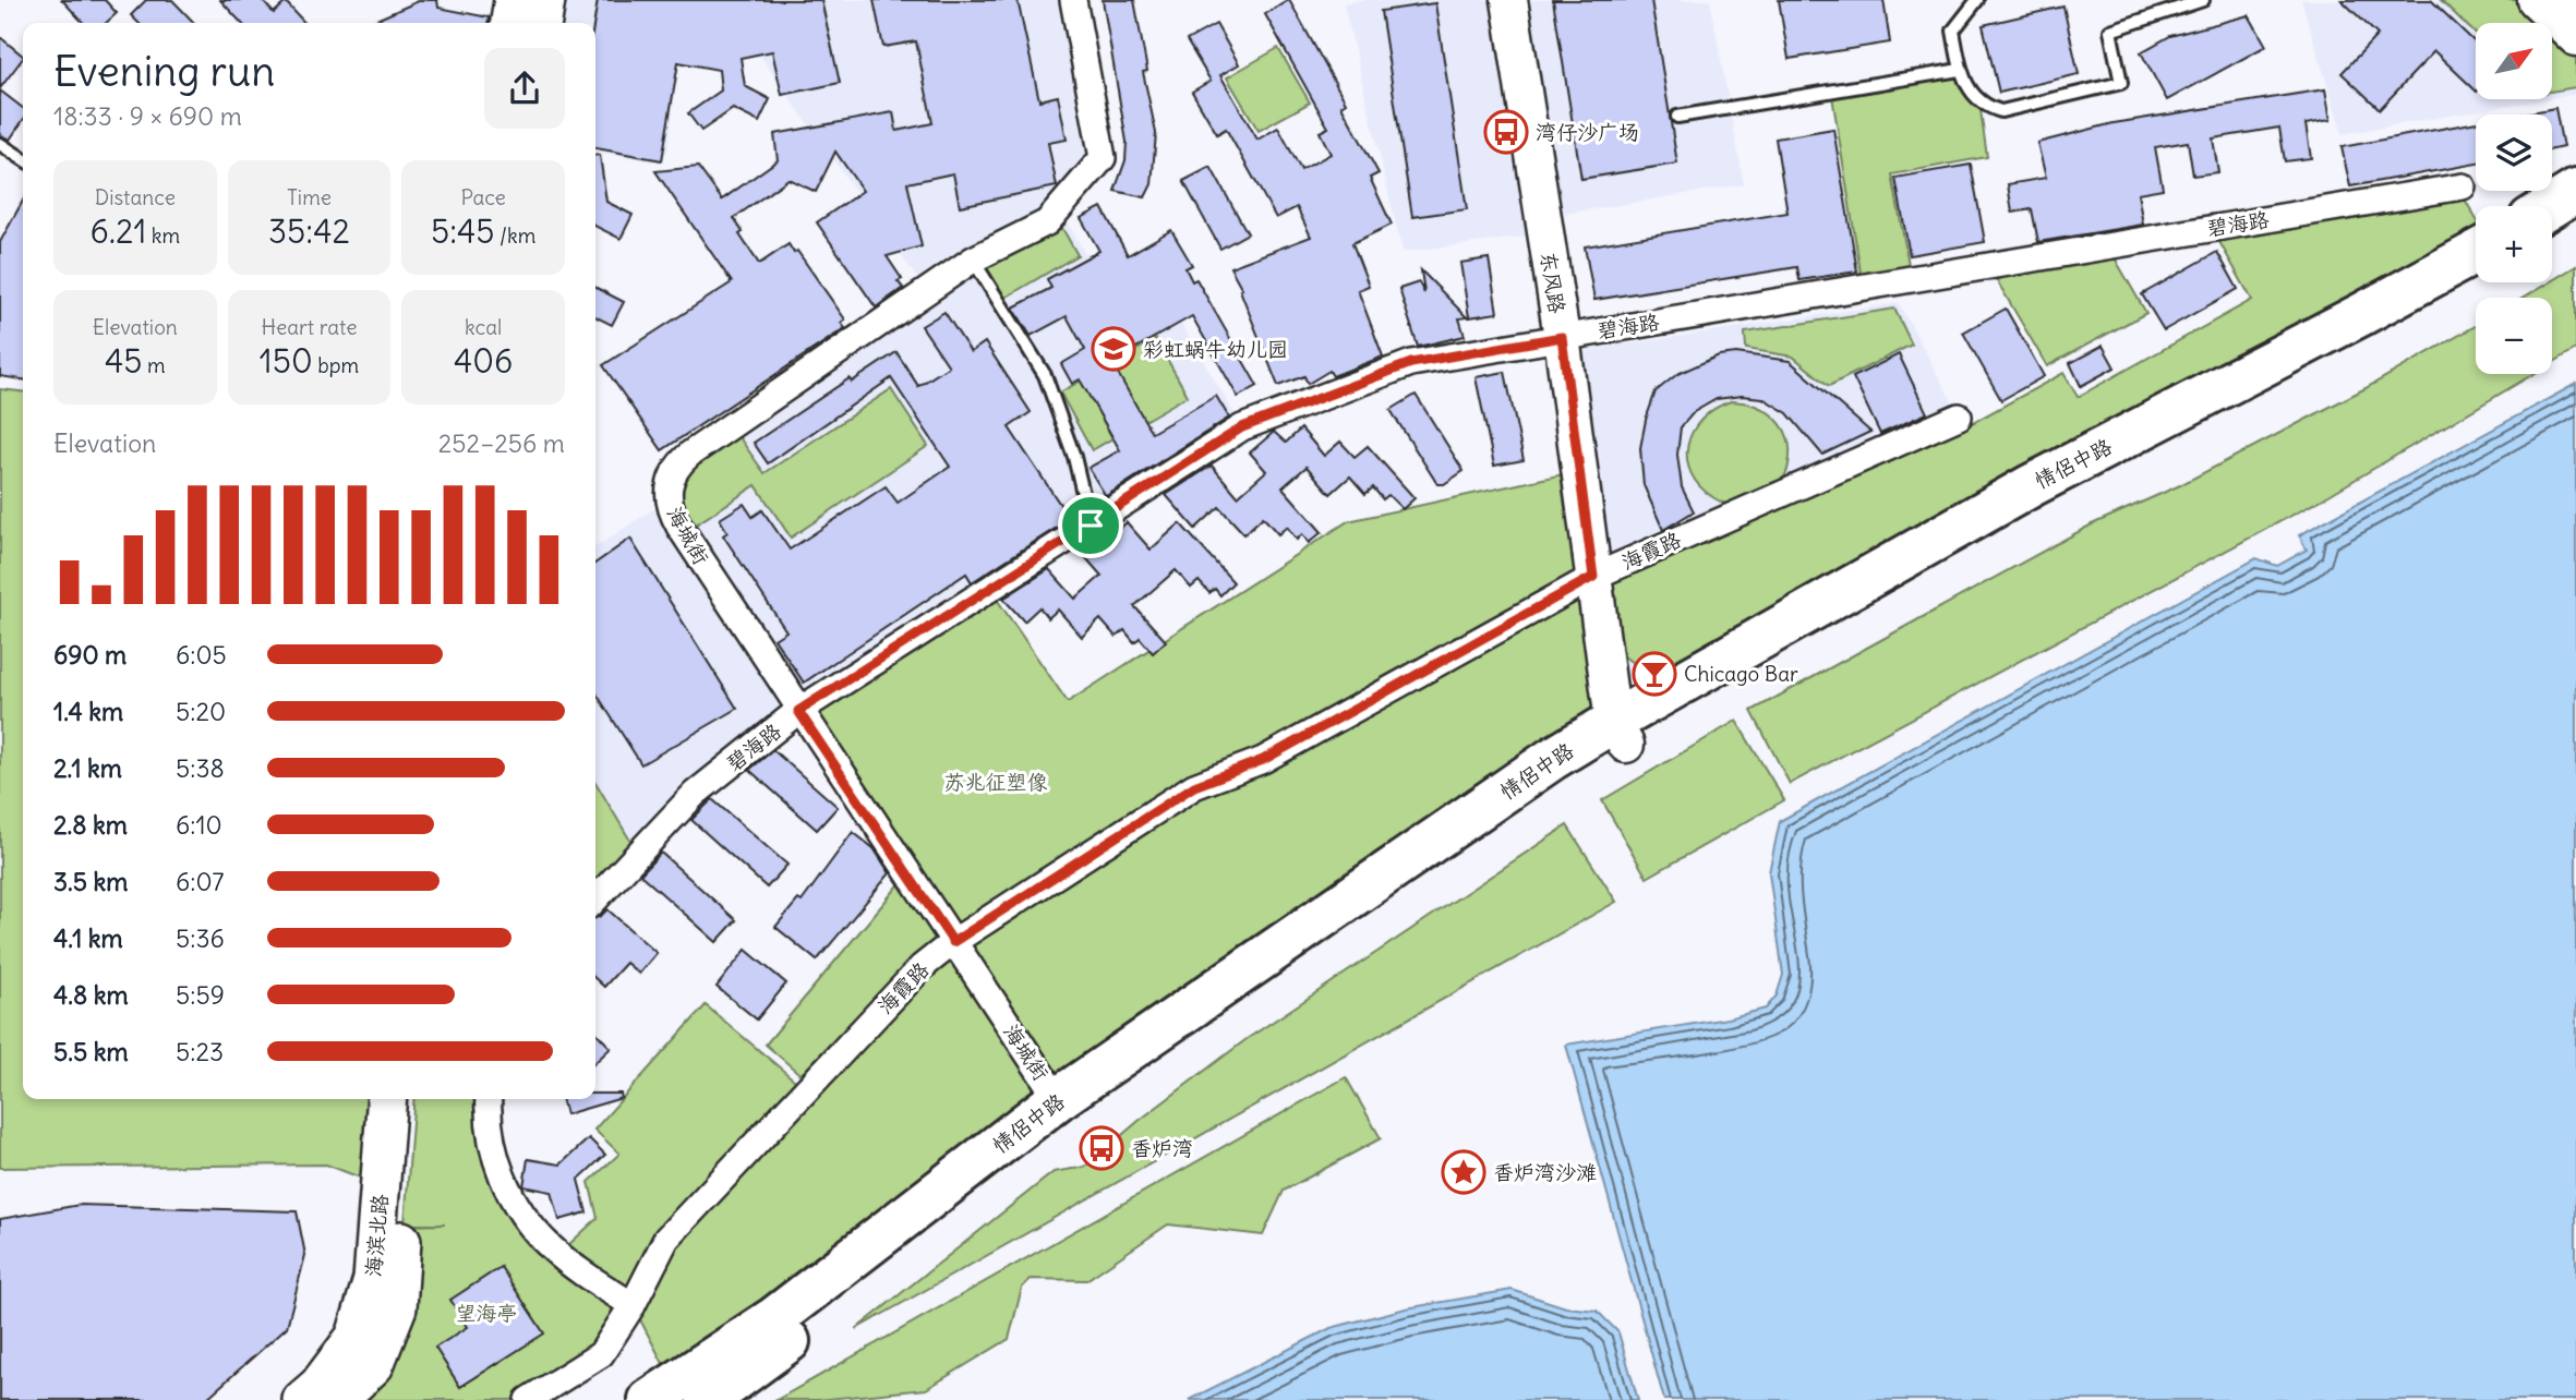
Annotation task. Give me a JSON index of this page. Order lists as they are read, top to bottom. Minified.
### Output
{"streets":{"highway":["情侶中路"],"main road":["海滨北路"],"street":["碧海路","东风路","海城街","海霞路"]},"crossings":[["碧海路","东风路"],["碧海路","海城街"],["东风路","情侶中路"],["东风路","海霞路"],["情侶中路","海城街"],["海城街","海霞路"]],"parks":["苏兆征塑像","望海亭"],"places":{"bus stop":["湾仔沙广场","香炉湾"],"school or university":["彩虹蜗牛幼儿园"],"bar":["Chicago Bar"],"place":["香炉湾沙滩"]},"north":"top right","page":{"map_buttons":["+","−"],"heading":["Evening run","18:33 · 9 × 690 m"],"stats":[["Distance","6.21 km"],["Time","35:42"],["Pace","5:45 /km"],["Elevation","45 m"],["Heart rate","150 bpm"],["kcal","406"]],"chart":["Elevation","252–256 m"],"list":[{"name":"690 m","note":"6:05"},{"name":"1.4 km","note":"5:20"},{"name":"2.1 km","note":"5:38"},{"name":"2.8 km","note":"6:10"},{"name":"3.5 km","note":"6:07"},{"name":"4.1 km","note":"5:36"},{"name":"4.8 km","note":"5:59"},{"name":"5.5 km","note":"5:23"}]}}
